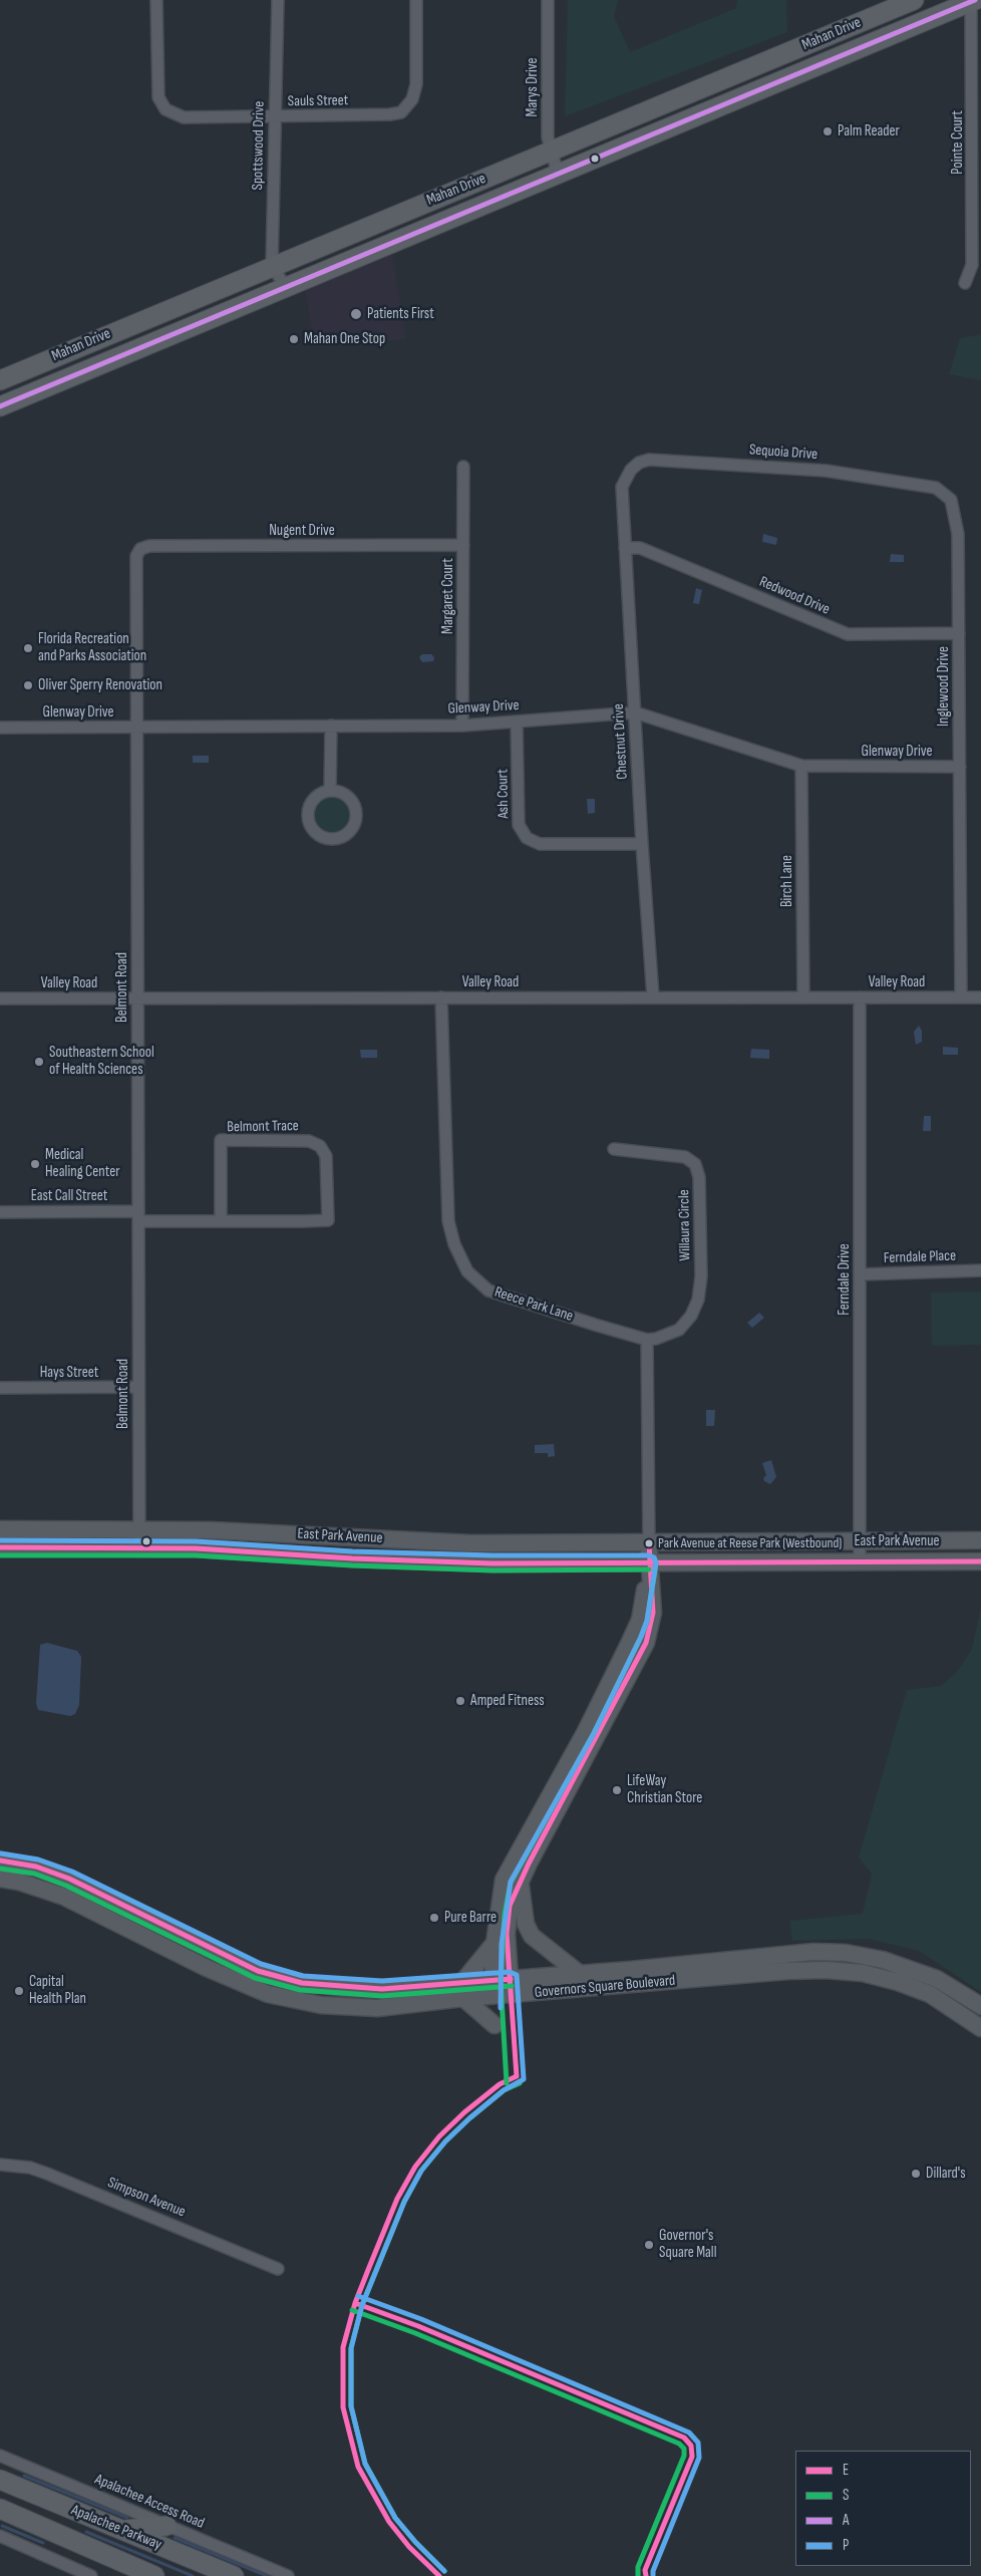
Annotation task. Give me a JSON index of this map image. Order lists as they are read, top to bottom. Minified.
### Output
{"streets":{"main road":["Mahan Drive","Apalachee Parkway"],"street":["Marys Drive","Sauls Street","Pointe Court","Spottswood Drive","Sequoia Drive","Nugent Drive","Margaret Court","Redwood Drive","Inglewood Drive","Glenway Drive","Chestnut Drive","Ash Court","Birch Lane","Valley Road","Belmont Road","Belmont Trace","East Call Street","Willaura Circle","Ferndale Place","Ferndale Drive","Reece Park Lane","Hays Street","East Park Avenue","Governors Square Boulevard","Simpson Avenue","Apalachee Access Road"]},"crossings":[["Mahan Drive","Marys Drive"],["Mahan Drive","Pointe Court"],["Mahan Drive","Spottswood Drive"],["Sauls Street","Spottswood Drive"],["Sequoia Drive","Inglewood Drive"],["Sequoia Drive","Chestnut Drive"],["Nugent Drive","Margaret Court"],["Nugent Drive","Belmont Road"],["Margaret Court","Glenway Drive"],["Redwood Drive","Inglewood Drive"],["Redwood Drive","Chestnut Drive"],["Inglewood Drive","Glenway Drive"],["Inglewood Drive","Valley Road"],["Glenway Drive","Chestnut Drive"],["Glenway Drive","Ash Court"],["Glenway Drive","Birch Lane"],["Glenway Drive","Belmont Road"],["Chestnut Drive","Ash Court"],["Chestnut Drive","Valley Road"],["Birch Lane","Valley Road"],["Valley Road","Belmont Road"],["Valley Road","Ferndale Drive"],["Valley Road","Reece Park Lane"],["Belmont Road","Belmont Trace"],["Belmont Road","East Call Street"],["Belmont Road","Hays Street"],["Belmont Road","East Park Avenue"],["Belmont Trace","East Call Street"],["Willaura Circle","Reece Park Lane"],["Ferndale Place","Ferndale Drive"],["Ferndale Drive","East Park Avenue"]],"places":["Palm Reader","Patients First","Mahan One Stop","Florida Recreation and Parks Association","Oliver Sperry Renovation","Southeastern School of Health Sciences","Medical Healing Center","Park Avenue at Reese Park (Westbound)","Amped Fitness","LifeWay Christian Store","Pure Barre","Capital Health Plan","Dillard's","Governor's Square Mall"],"lines":["transit line A","transit line P","transit line E","transit line S"],"legend":["E","S","A","P"]}
